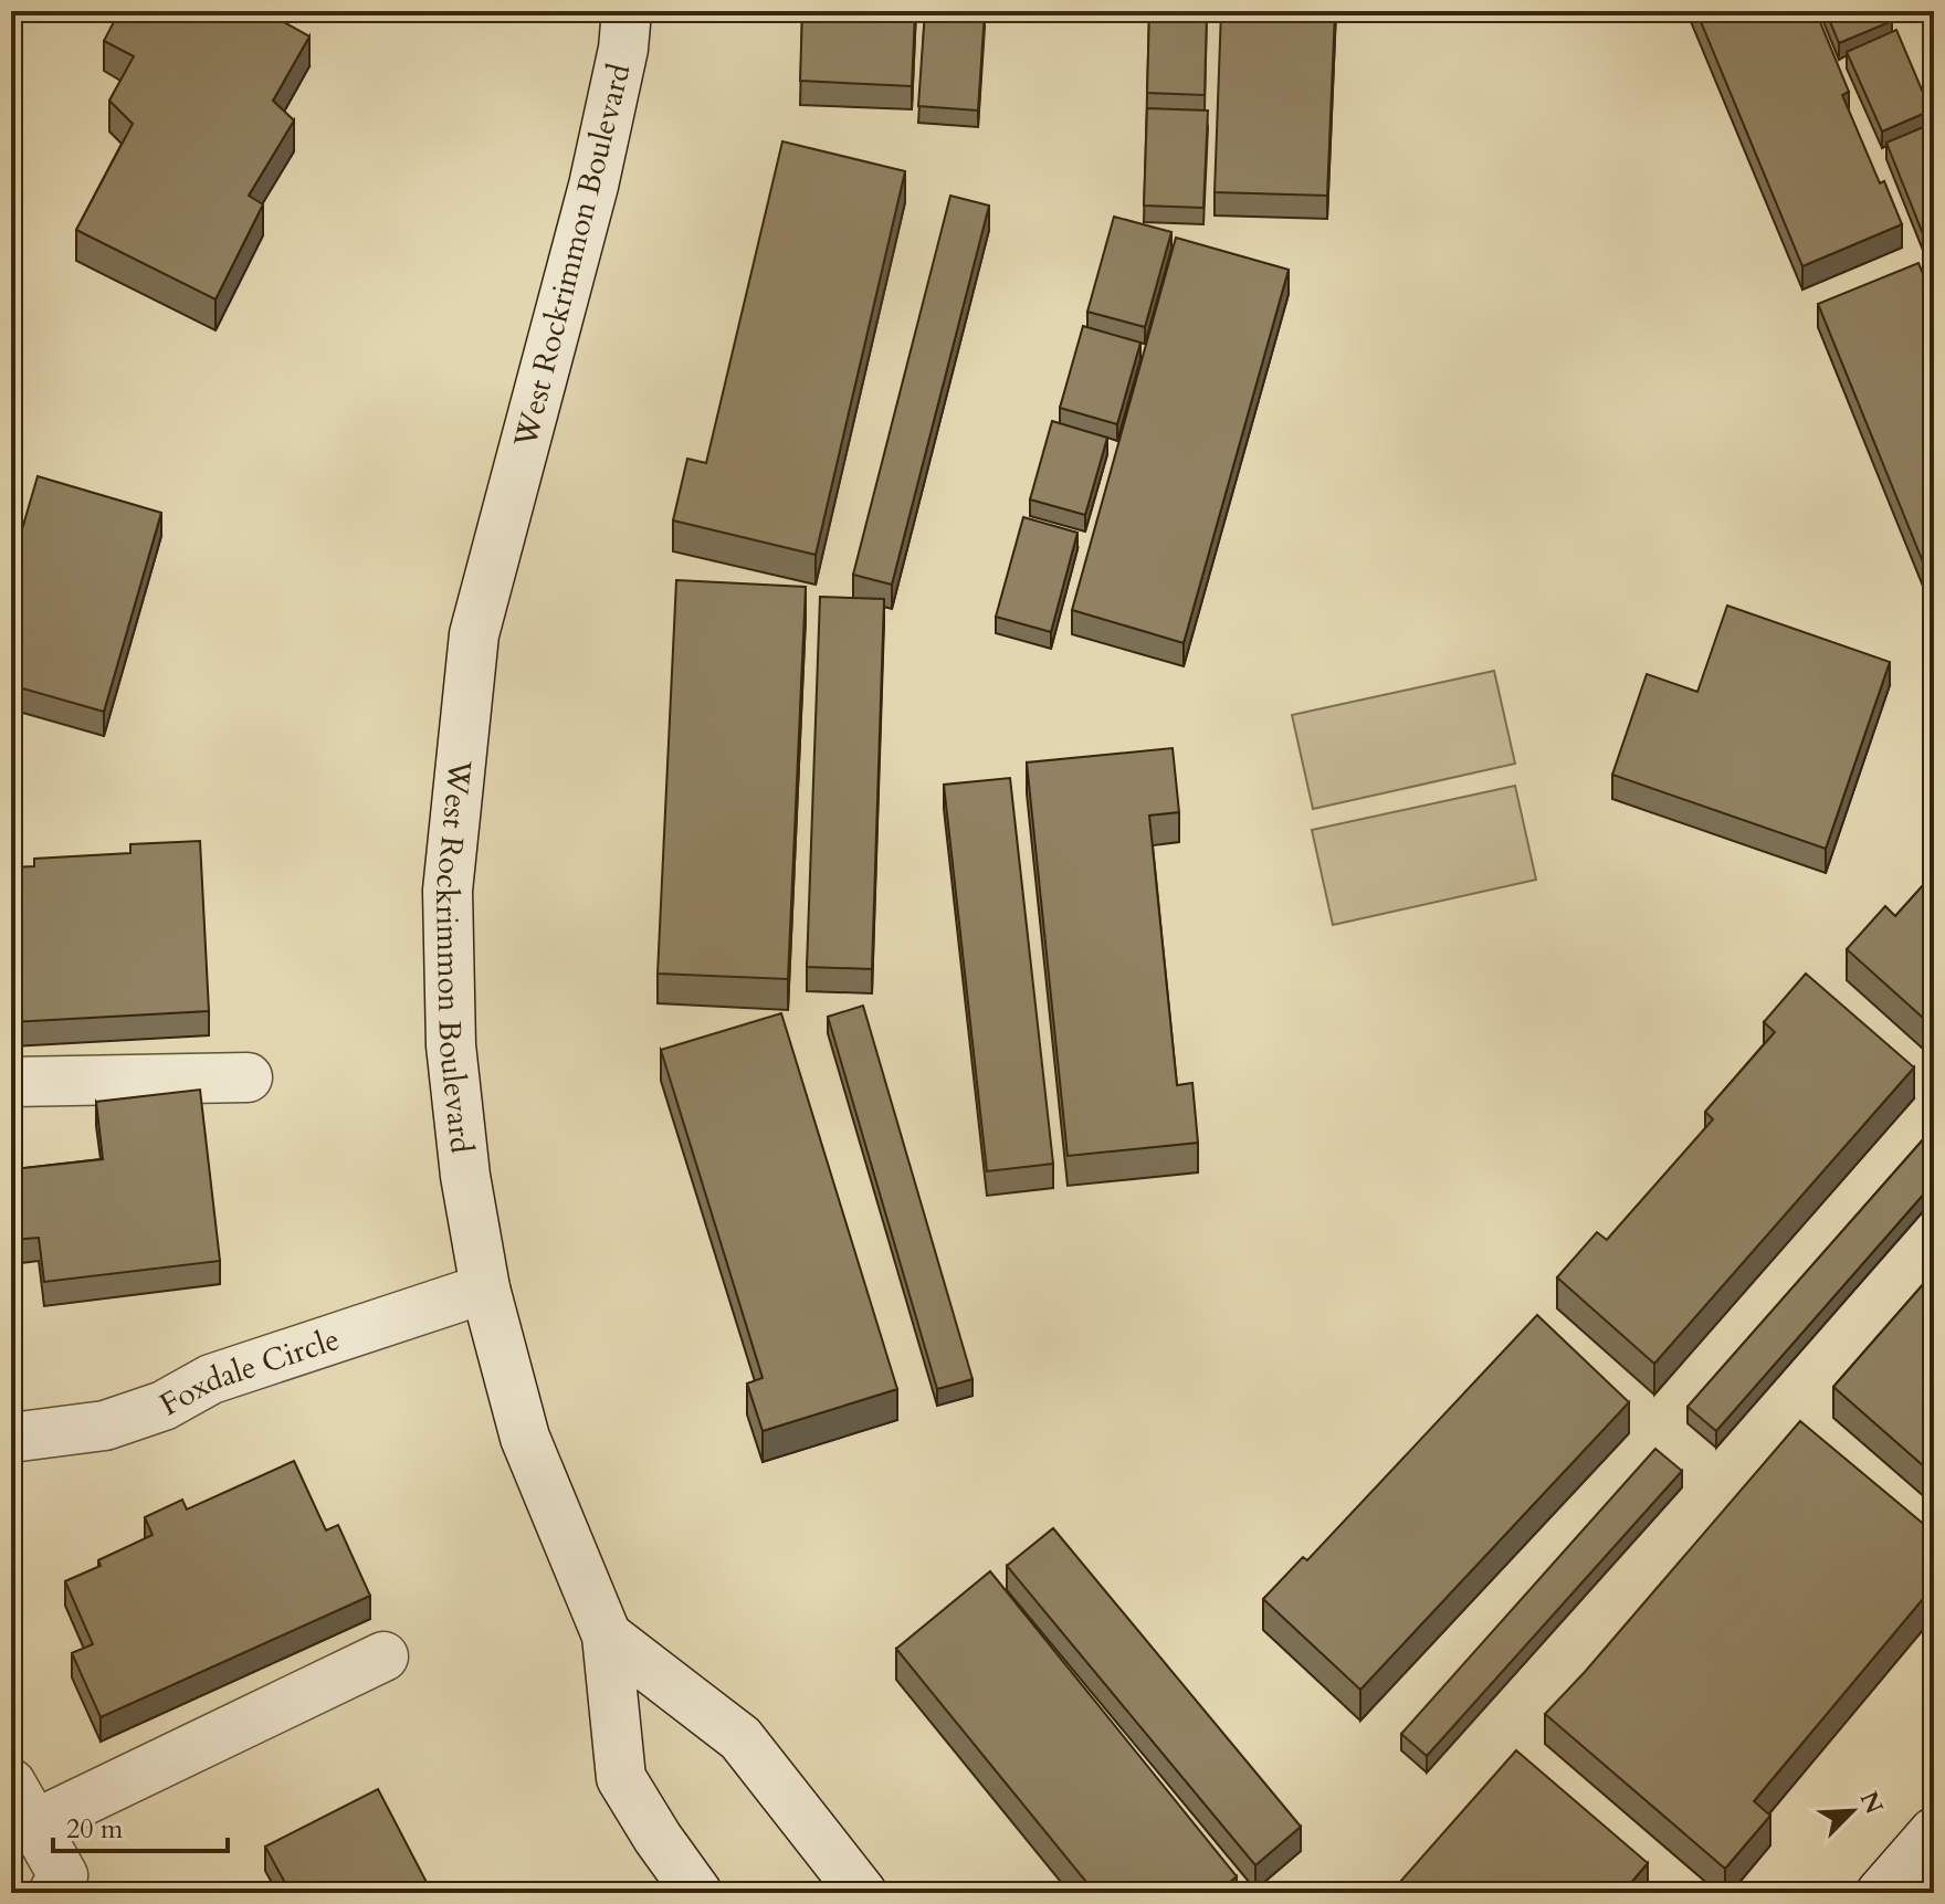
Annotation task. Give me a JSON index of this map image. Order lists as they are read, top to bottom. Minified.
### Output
{"streets":{"main road":["West Rockrimmon Boulevard","Foxdale Circle"]},"crossings":[["West Rockrimmon Boulevard","Foxdale Circle"]],"scale_bar":"20 m","north":"top right"}
